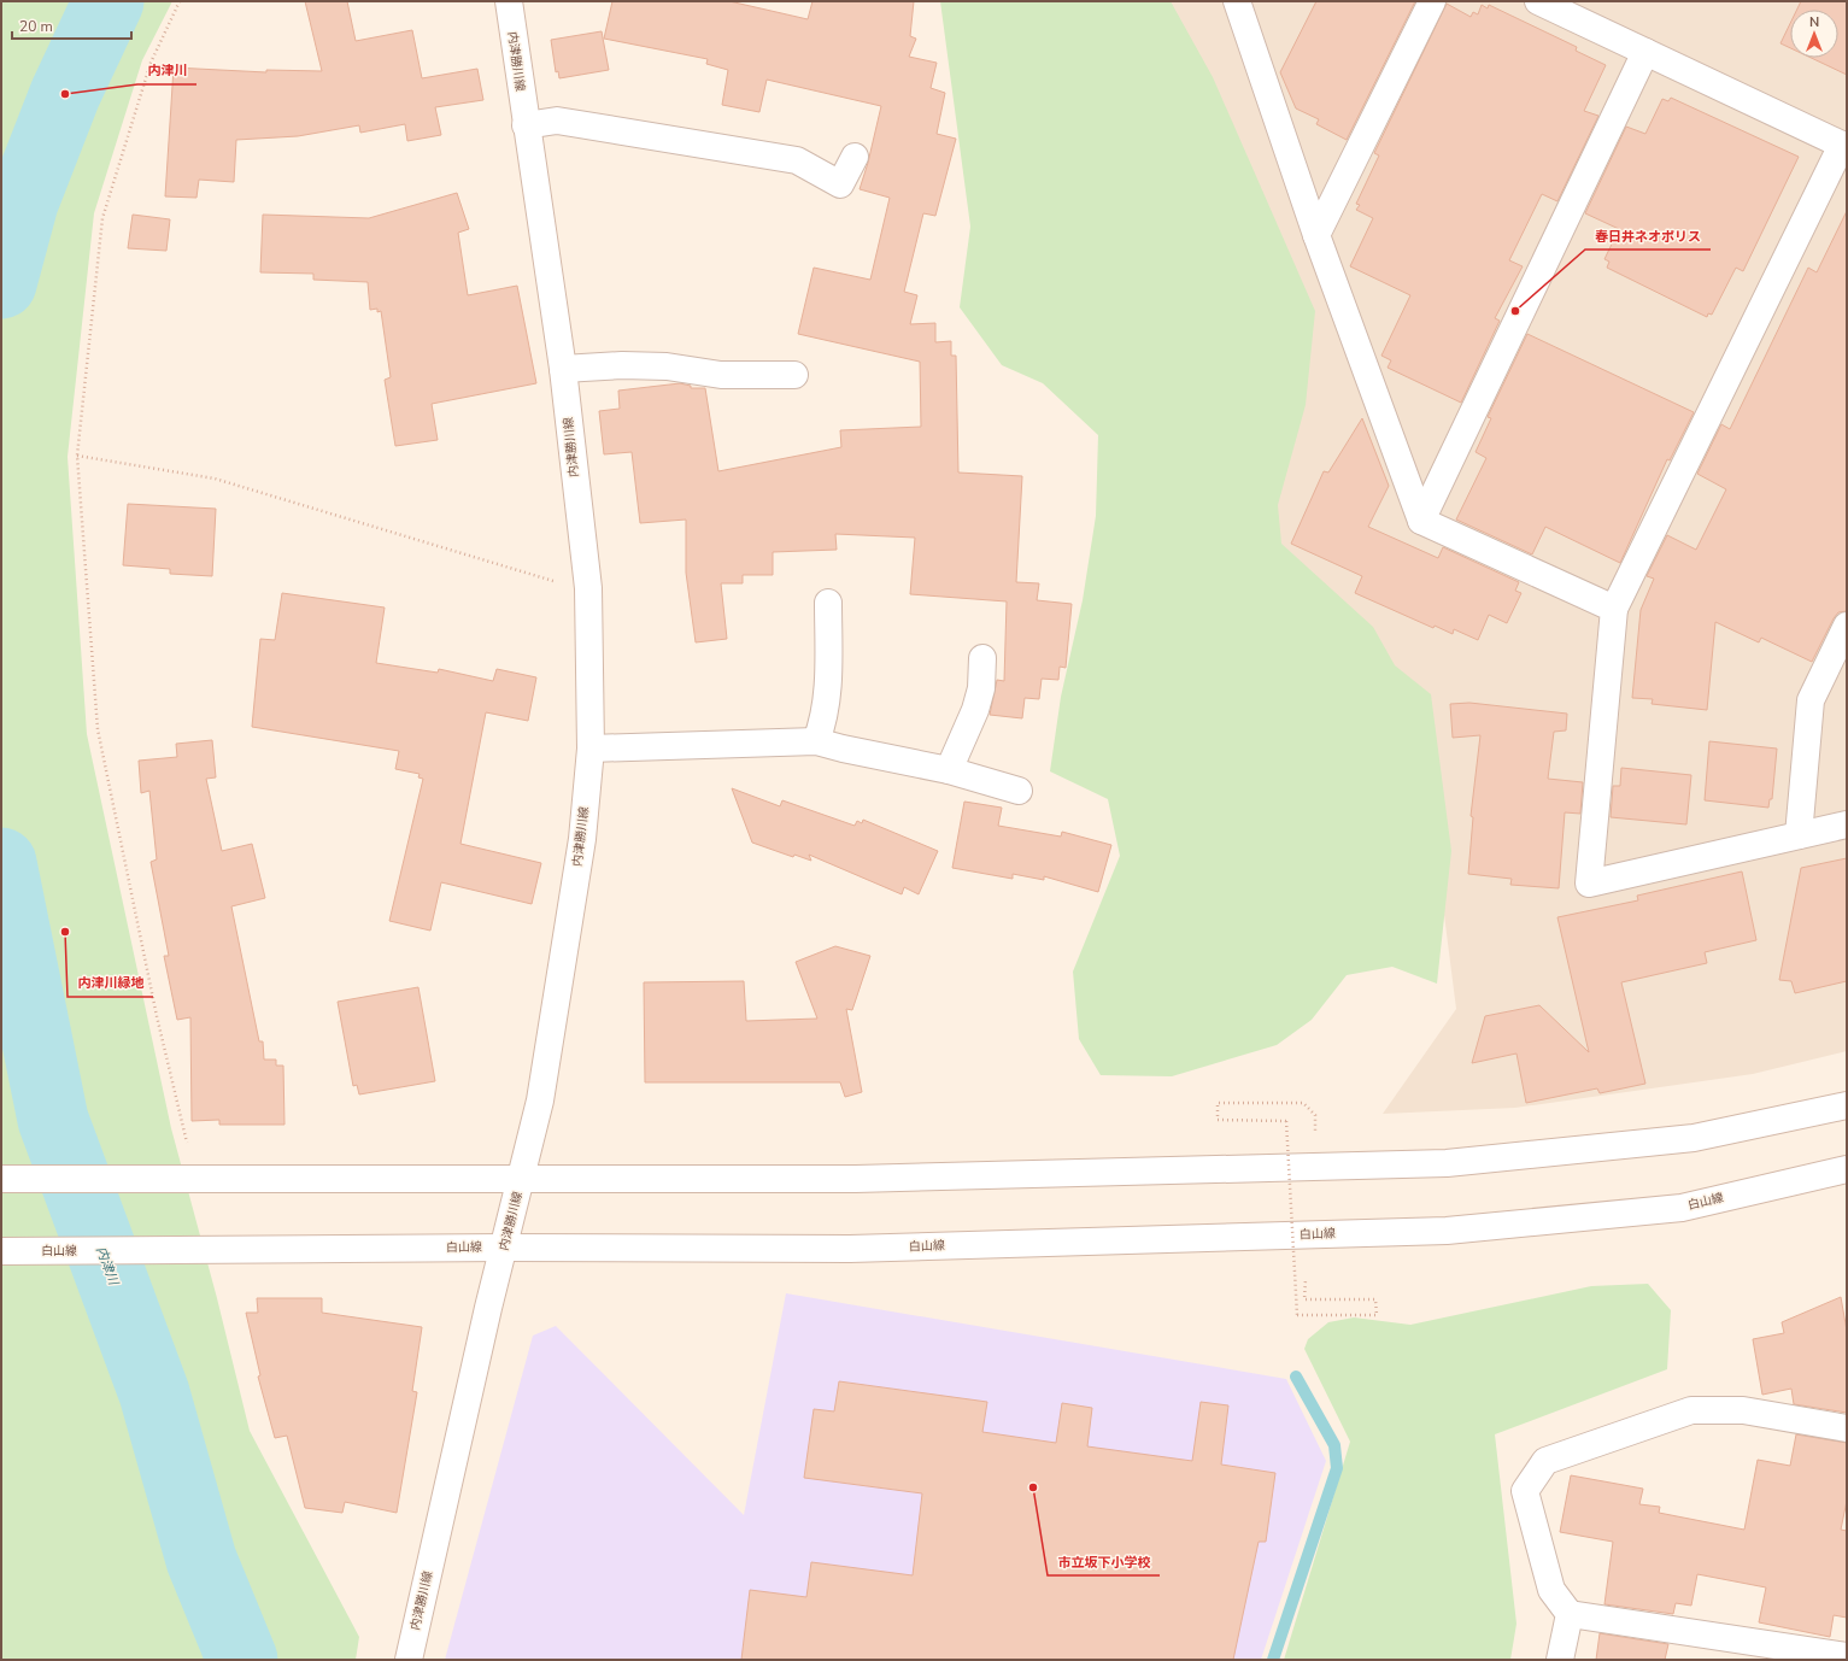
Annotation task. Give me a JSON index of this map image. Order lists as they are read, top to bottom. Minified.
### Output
{"streets":{"street":["内津勝川線","白山線"]},"crossings":[["内津勝川線","白山線"]],"water":["内津川"],"places":["内津川","春日井ネオポリス","内津川緑地","市立坂下小学校"],"scale_bar":"20 m","north":"top"}
